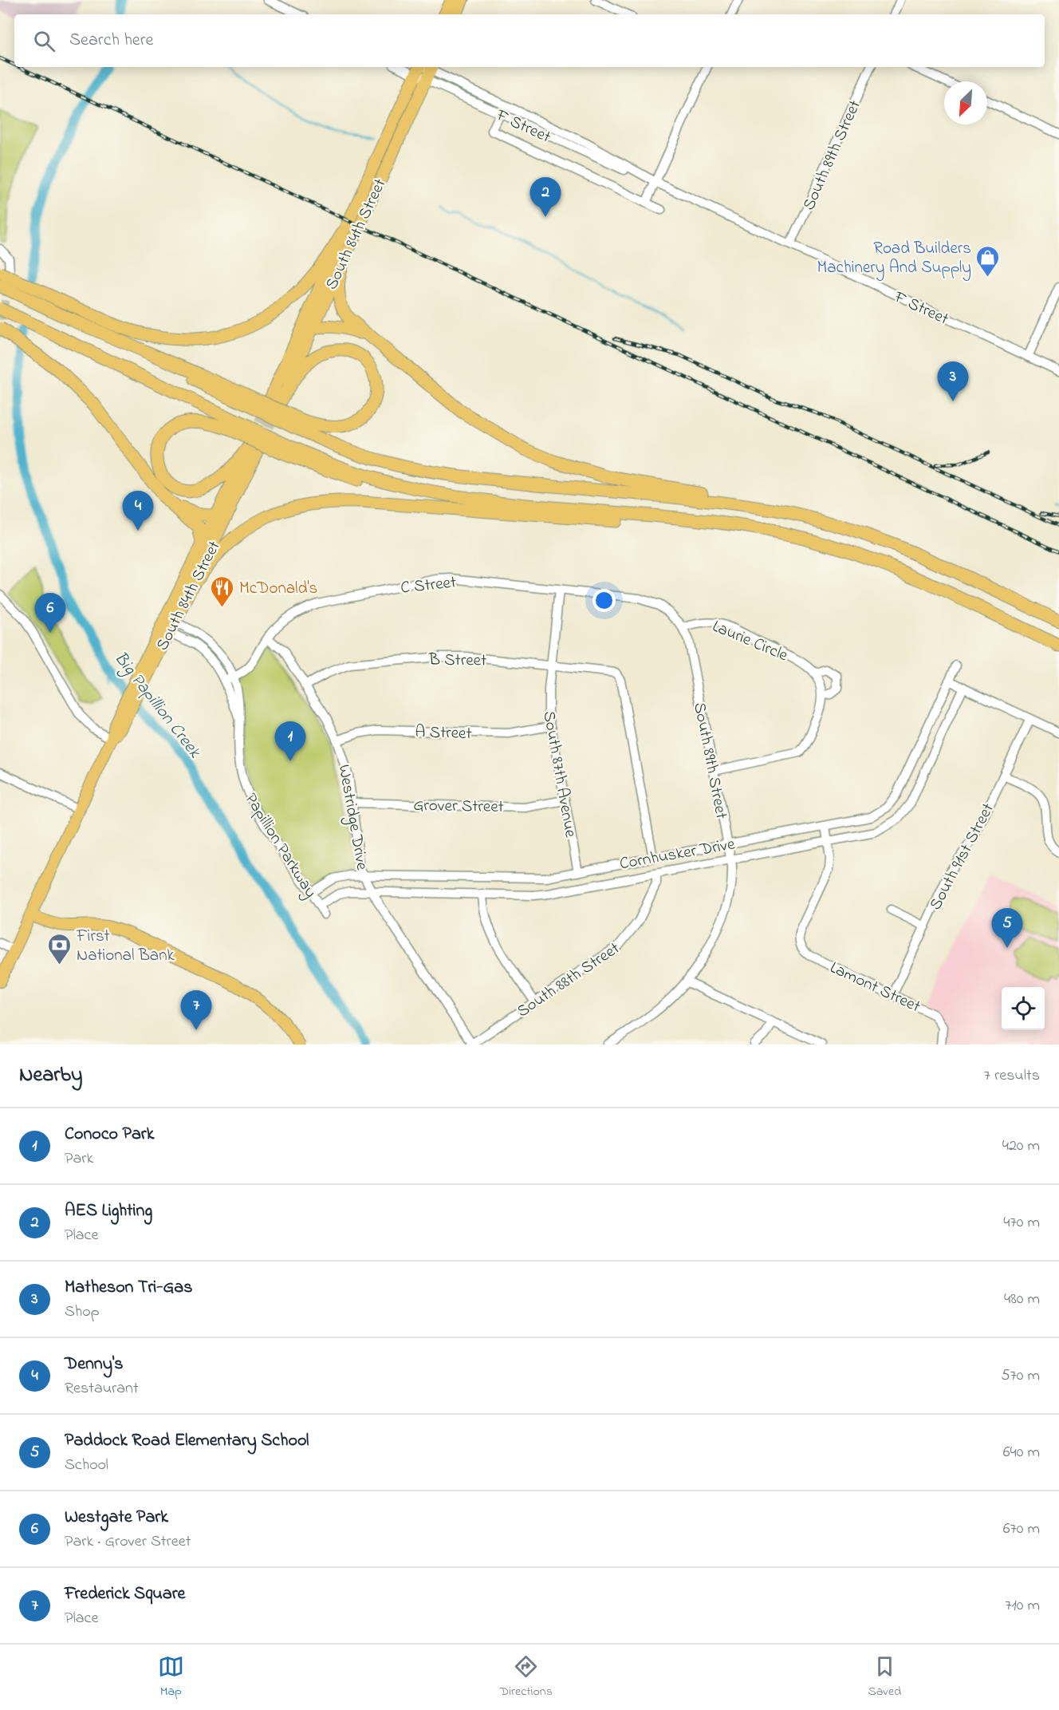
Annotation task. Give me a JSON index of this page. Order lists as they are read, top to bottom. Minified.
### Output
{"streets":{"main road":["South 84th Street"],"street":["F Street","South 89th Street","C Street","Laurie Circle","B Street","A Street","South 87th Avenue","Grover Street","Westridge Drive","Papillion Parkway","Cornhusker Drive","South 91st Street","South 88th Street","Lamont Street"]},"crossings":[["F Street","South 89th Street"],["F Street","South 84th Street"],["South 89th Street","C Street"],["South 89th Street","Laurie Circle"],["South 89th Street","Cornhusker Drive"],["South 84th Street","Papillion Parkway"],["C Street","Laurie Circle"],["C Street","South 87th Avenue"],["C Street","Westridge Drive"],["C Street","Papillion Parkway"],["B Street","South 87th Avenue"],["B Street","Westridge Drive"],["B Street","Cornhusker Drive"],["A Street","South 87th Avenue"],["A Street","Westridge Drive"],["South 87th Avenue","Grover Street"],["South 87th Avenue","Cornhusker Drive"],["Grover Street","Westridge Drive"],["Westridge Drive","Cornhusker Drive"],["Westridge Drive","South 88th Street"],["Papillion Parkway","Cornhusker Drive"],["Cornhusker Drive","South 88th Street"],["Cornhusker Drive","Lamont Street"],["South 91st Street","Lamont Street"]],"water":["Big Papillion Creek"],"places":{"shop":["Road Builders Machinery And Supply"],"restaurant":["McDonald's"],"bank":["First National Bank"]},"north":"bottom left","page":{"search":"Search here","pins":["2","3","4","6","1","5","7"],"heading":["Nearby","7 results"],"list":[{"mark":"1","name":"Conoco Park","note":"Park","value":"420 m"},{"mark":"2","name":"AES Lighting","note":"Place","value":"470 m"},{"mark":"3","name":"Matheson Tri-Gas","note":"Shop","value":"480 m"},{"mark":"4","name":"Denny's","note":"Restaurant","value":"570 m"},{"mark":"5","name":"Paddock Road Elementary School","note":"School","value":"640 m"},{"mark":"6","name":"Westgate Park","note":"Park · Grover Street","value":"670 m"},{"mark":"7","name":"Frederick Square","note":"Place","value":"710 m"}],"nav":["Map","Directions","Saved"]}}
